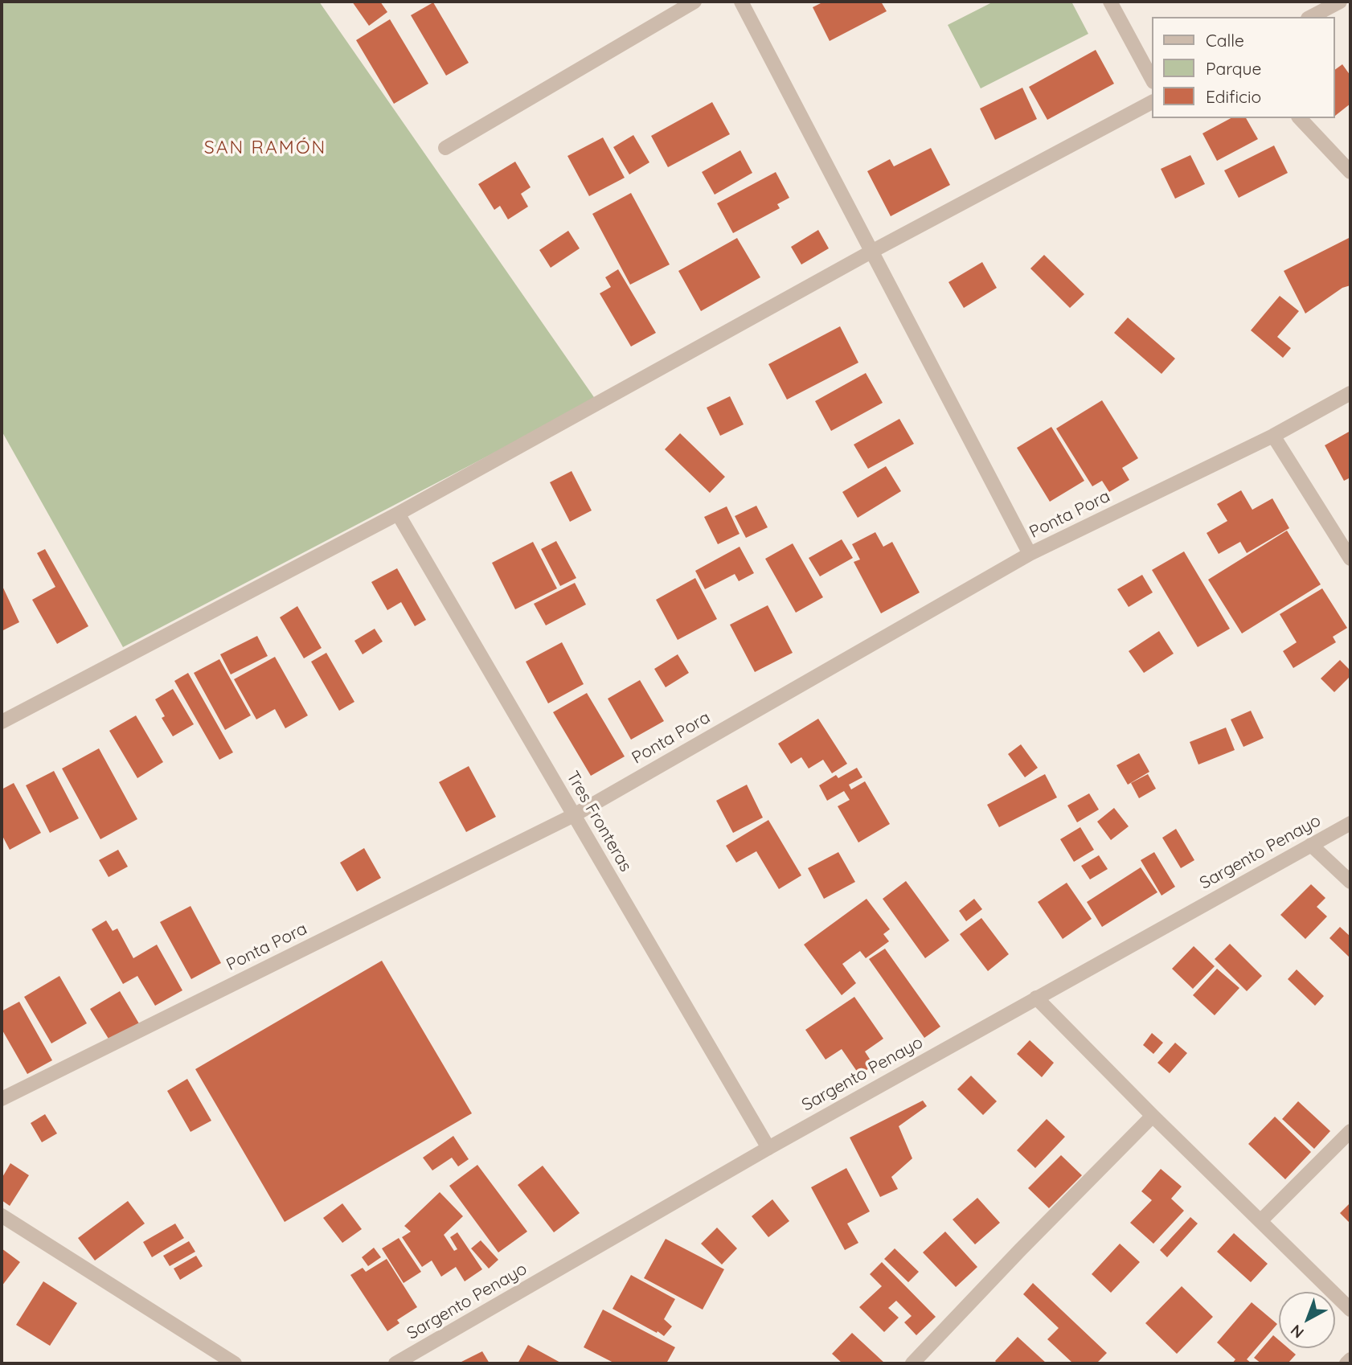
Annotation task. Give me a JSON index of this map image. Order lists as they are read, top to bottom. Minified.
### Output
{"streets":{"street":["Ponta Pora","Tres Fronteras","Sargento Penayo"]},"crossings":[["Ponta Pora","Tres Fronteras"],["Tres Fronteras","Sargento Penayo"]],"districts":["SAN RAMÓN"],"legend":["Calle","Parque","Edificio"],"north":"bottom left"}
